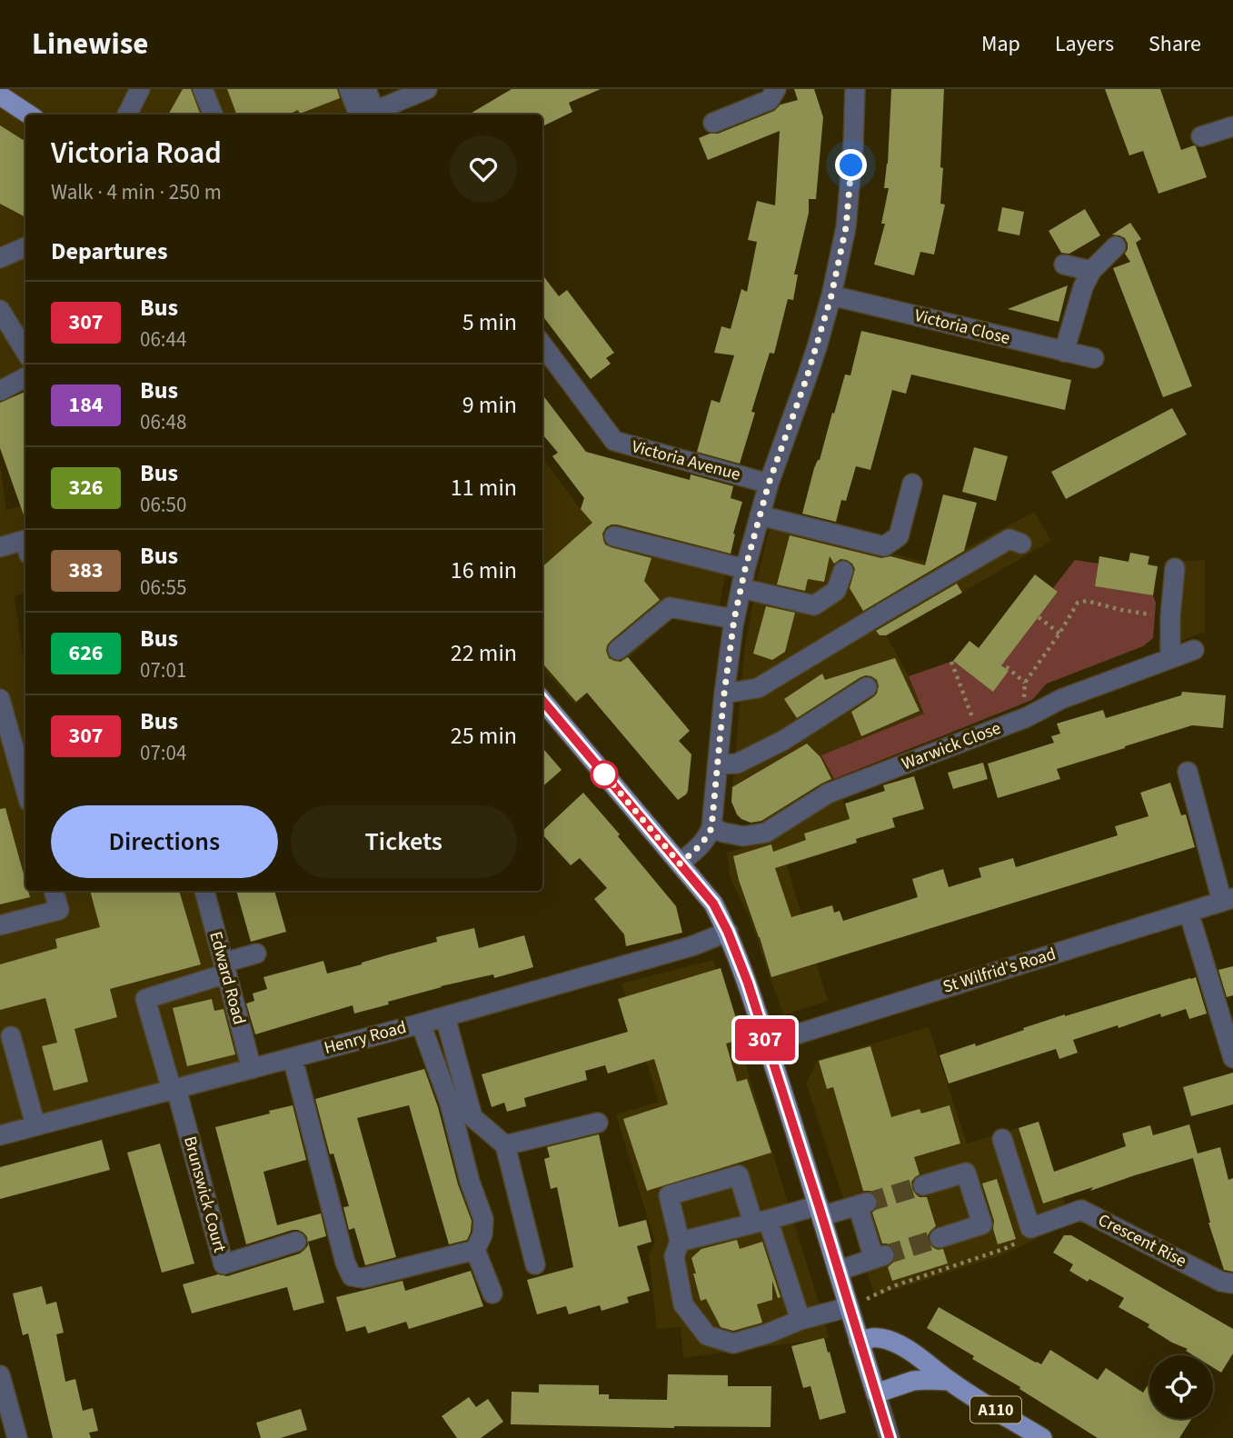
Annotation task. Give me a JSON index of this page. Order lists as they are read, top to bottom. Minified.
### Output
{"streets":{"main road":["A110"],"street":["Victoria Close","Victoria Avenue","Warwick Close","St Wilfrid's Road","Edward Road","Henry Road","Brunswick Court","Crescent Rise"]},"crossings":[["Edward Road","Henry Road"],["Henry Road","Brunswick Court"]],"lines":["bus line 307"],"page":{"header":"Linewise","nav":["Map","Layers","Share"],"on_map":"307","heading":[["Victoria Road","Walk · 4 min · 250 m"],"Departures"],"list":[{"mark":"307","name":"Bus","note":"06:44","value":"5 min"},{"mark":"184","name":"Bus","note":"06:48","value":"9 min"},{"mark":"326","name":"Bus","note":"06:50","value":"11 min"},{"mark":"383","name":"Bus","note":"06:55","value":"16 min"},{"mark":"626","name":"Bus","note":"07:01","value":"22 min"},{"mark":"307","name":"Bus","note":"07:04","value":"25 min"}],"buttons":["Directions","Tickets"]}}
